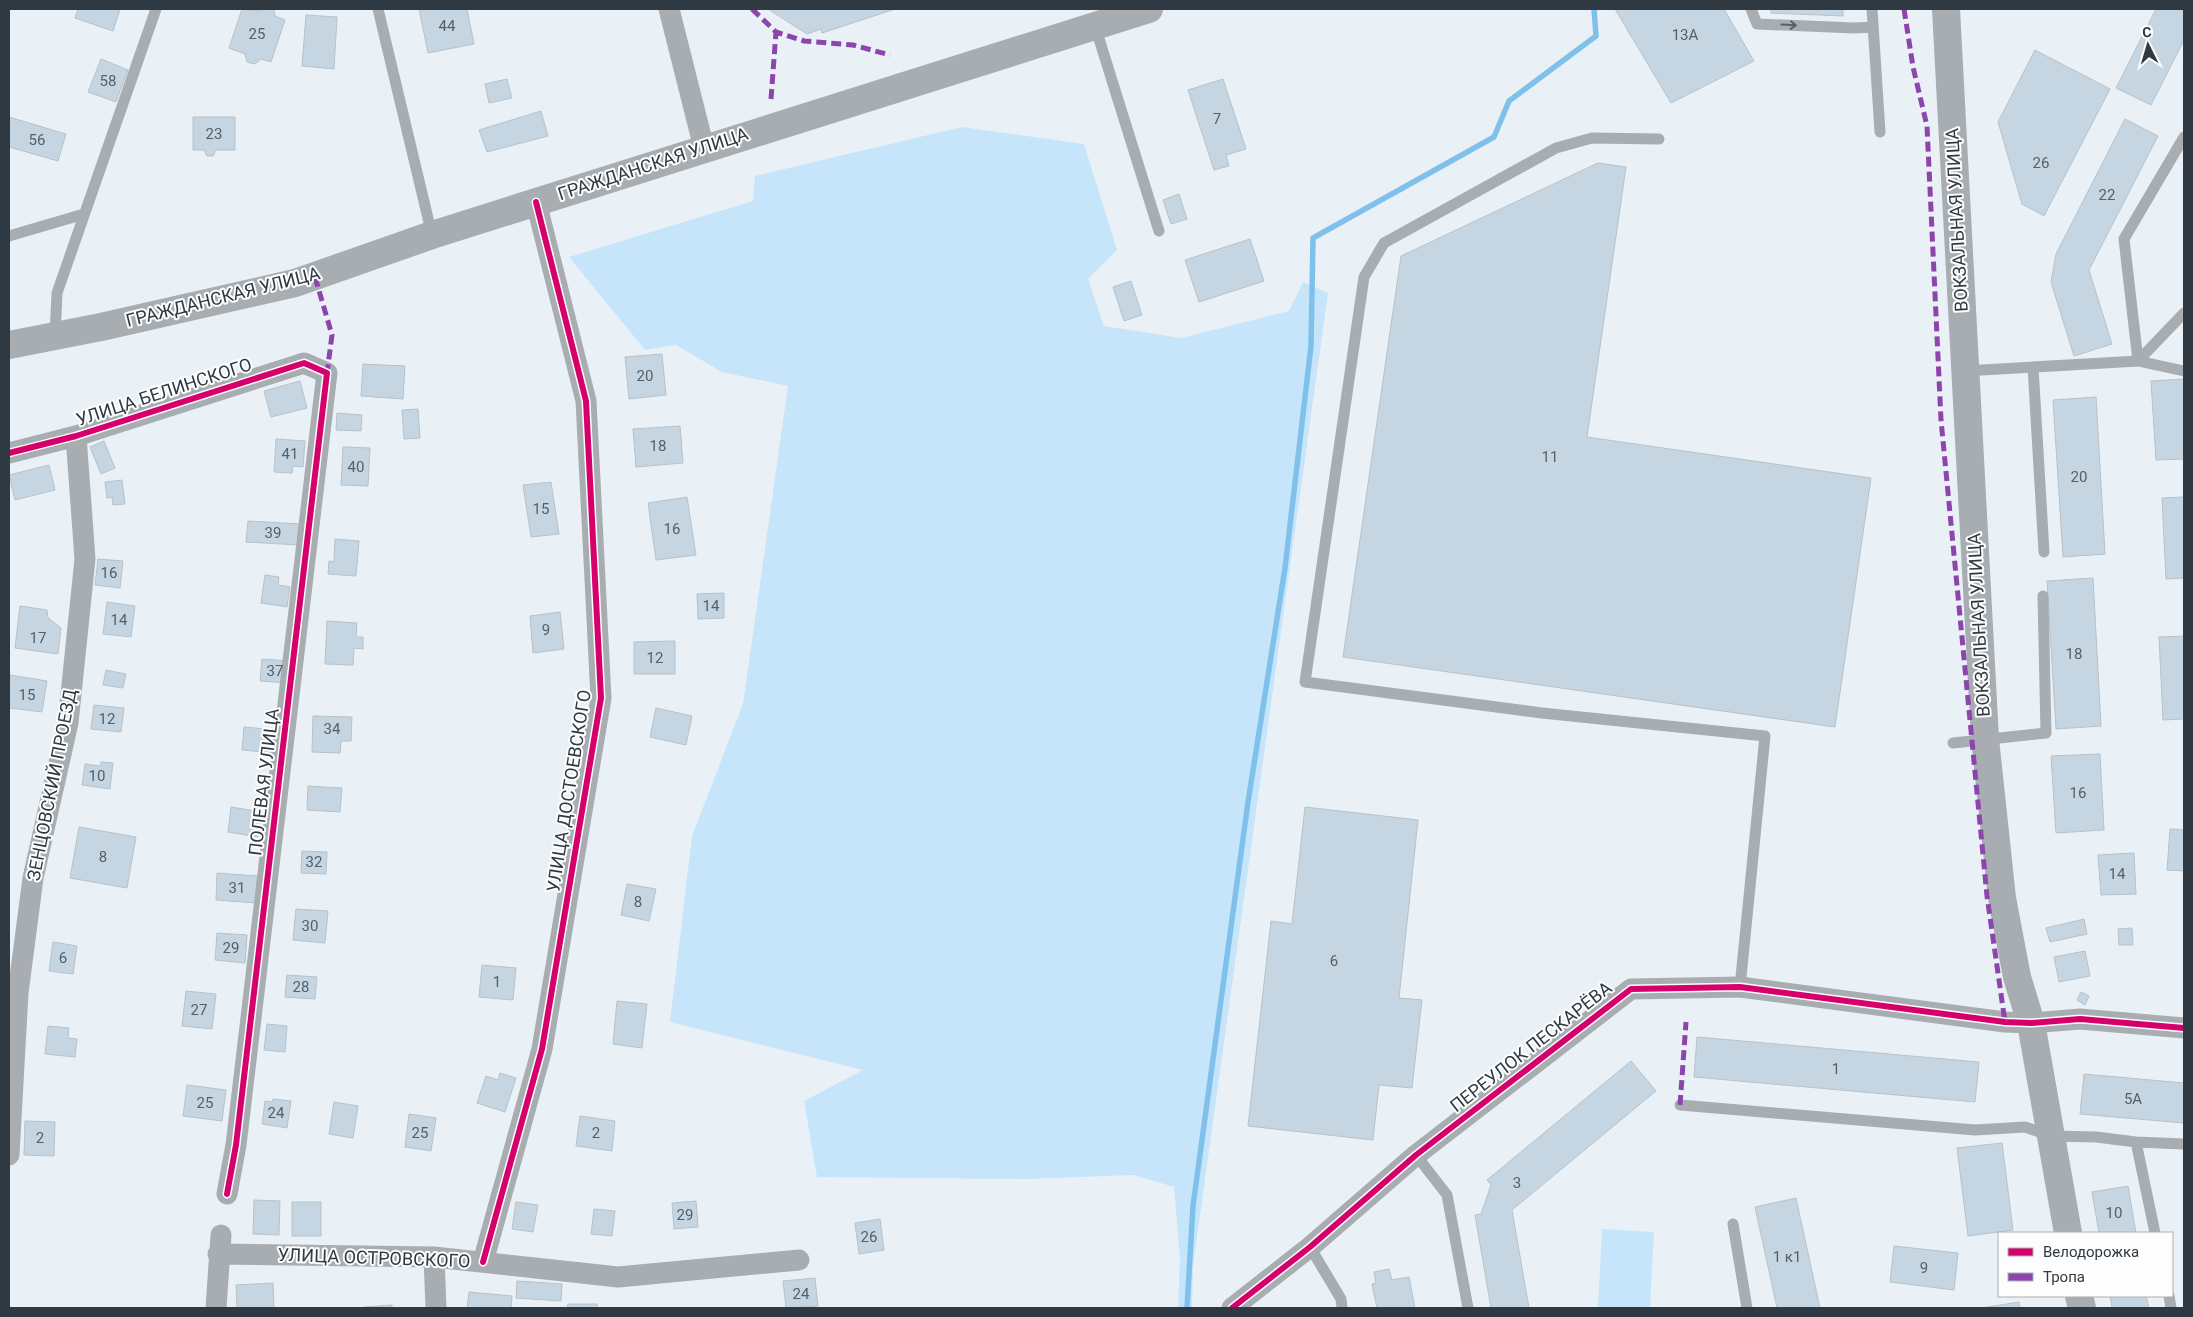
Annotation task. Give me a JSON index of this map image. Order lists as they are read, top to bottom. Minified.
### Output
{"streets":{"main road":["ГРАЖДАНСКАЯ УЛИЦА","ВОКЗАЛЬНАЯ УЛИЦА"],"street":["УЛИЦА БЕЛИНСКОГО","ПОЛЕВАЯ УЛИЦА","ЗЕНЦОВСКИЙ ПРОЕЗД","УЛИЦА ДОСТОЕВСКОГО","ПЕРЕУЛОК ПЕСКАРЁВА","УЛИЦА ОСТРОВСКОГО"]},"crossings":[["ГРАЖДАНСКАЯ УЛИЦА","УЛИЦА ДОСТОЕВСКОГО"],["ВОКЗАЛЬНАЯ УЛИЦА","ПЕРЕУЛОК ПЕСКАРЁВА"],["УЛИЦА БЕЛИНСКОГО","ПОЛЕВАЯ УЛИЦА"],["УЛИЦА БЕЛИНСКОГО","ЗЕНЦОВСКИЙ ПРОЕЗД"],["УЛИЦА ДОСТОЕВСКОГО","УЛИЦА ОСТРОВСКОГО"]],"house_numbers":["44","25","13А","58","7","23","56","26","22","20","18","41","11","40","20","15","16","39","16","14","14","9","17","18","12","37","15","12","34","10","16","8","32","14","31","8","30","29","6","6","1","28","27","1","5А","25","24","25","2","2","3","10","29","26","1 к1","9","24"],"legend":["Велодорожка","Тропа"],"north":"top"}
